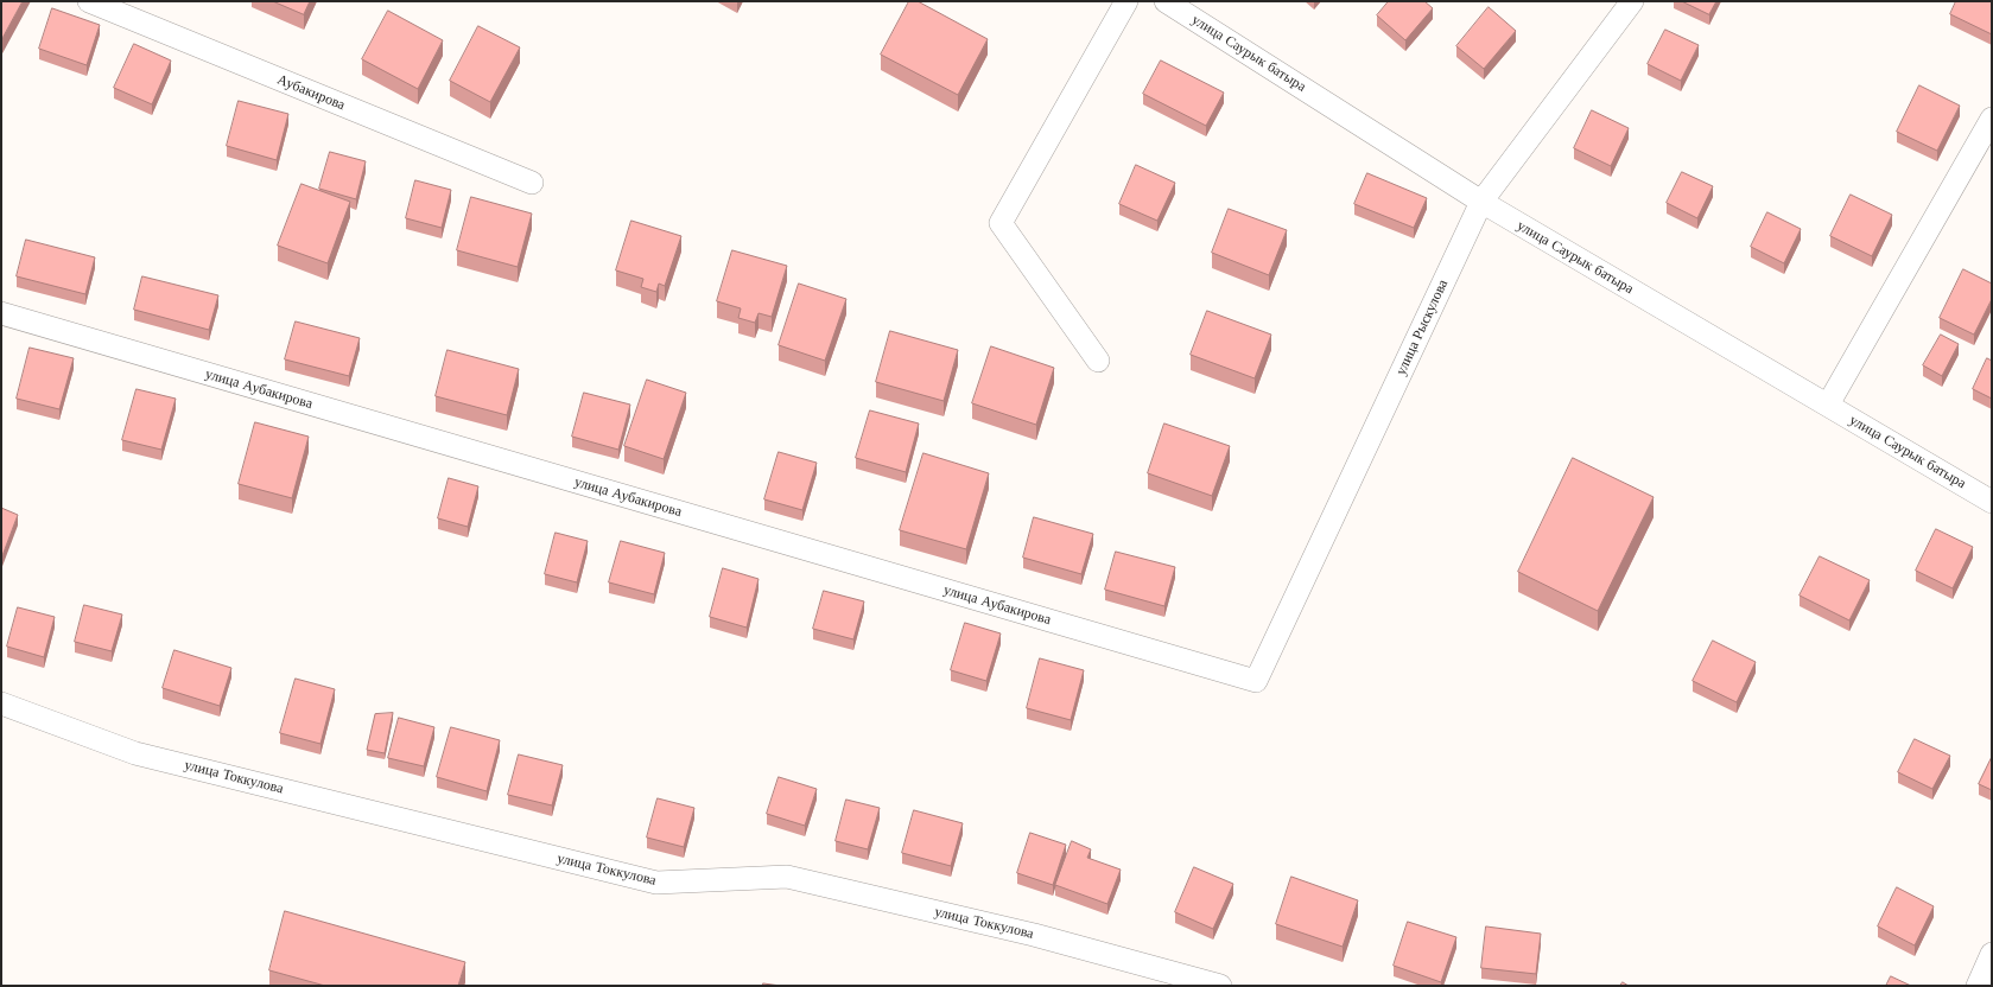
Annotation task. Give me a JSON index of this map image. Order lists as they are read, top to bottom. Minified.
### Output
{"streets":{"street":["улица Саурык батыра","Аубакирова","улица Рыскулова","улица Аубакирова","улица Токкулова"]},"crossings":[["улица Саурык батыра","улица Рыскулова"],["улица Рыскулова","улица Аубакирова"]]}
